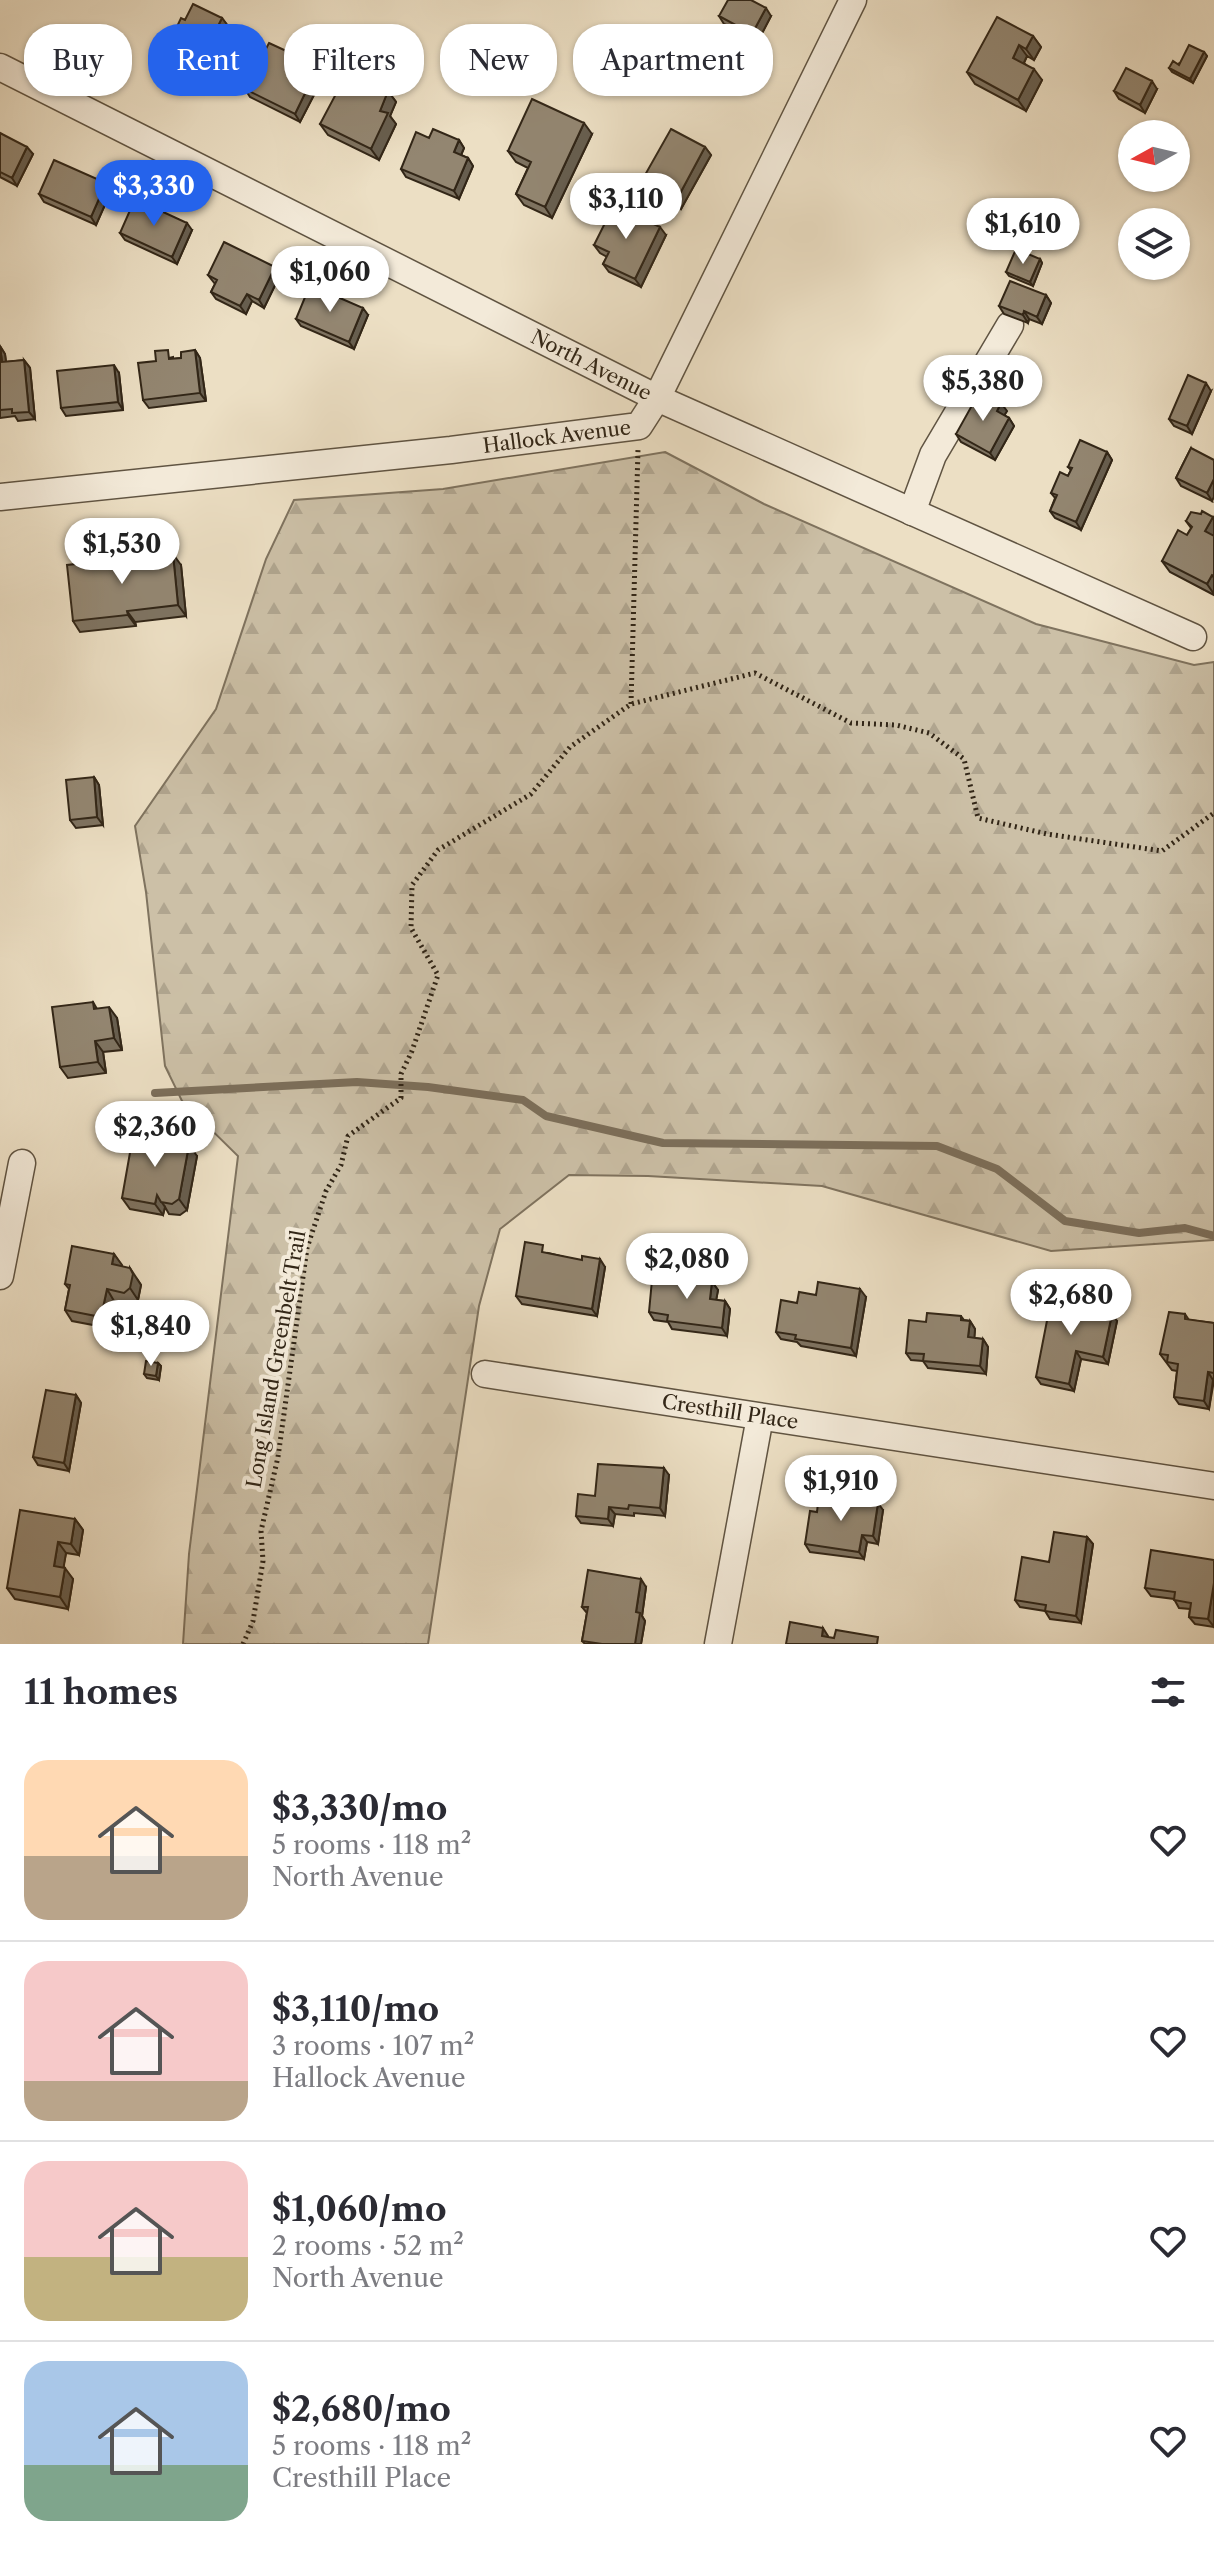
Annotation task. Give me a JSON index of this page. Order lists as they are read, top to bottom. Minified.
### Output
{"streets":{"street":["North Avenue","Hallock Avenue","Cresthill Place"],"path":["Long Island Greenbelt Trail"]},"crossings":[["North Avenue","Hallock Avenue"]],"north":"left","page":{"chip":["Buy","Rent","Filters","New","Apartment"],"price":["$3,330","$3,110","$1,610","$1,060","$5,380","$1,530","$2,360","$2,080","$2,680","$1,840","$1,910"],"heading":"11 homes","list":[{"name":"$3,330/mo","note":"5 rooms · 118 m² · North Avenue"},{"name":"$3,110/mo","note":"3 rooms · 107 m² · Hallock Avenue"},{"name":"$1,060/mo","note":"2 rooms · 52 m² · North Avenue"},{"name":"$2,680/mo","note":"5 rooms · 118 m² · Cresthill Place"}]}}
